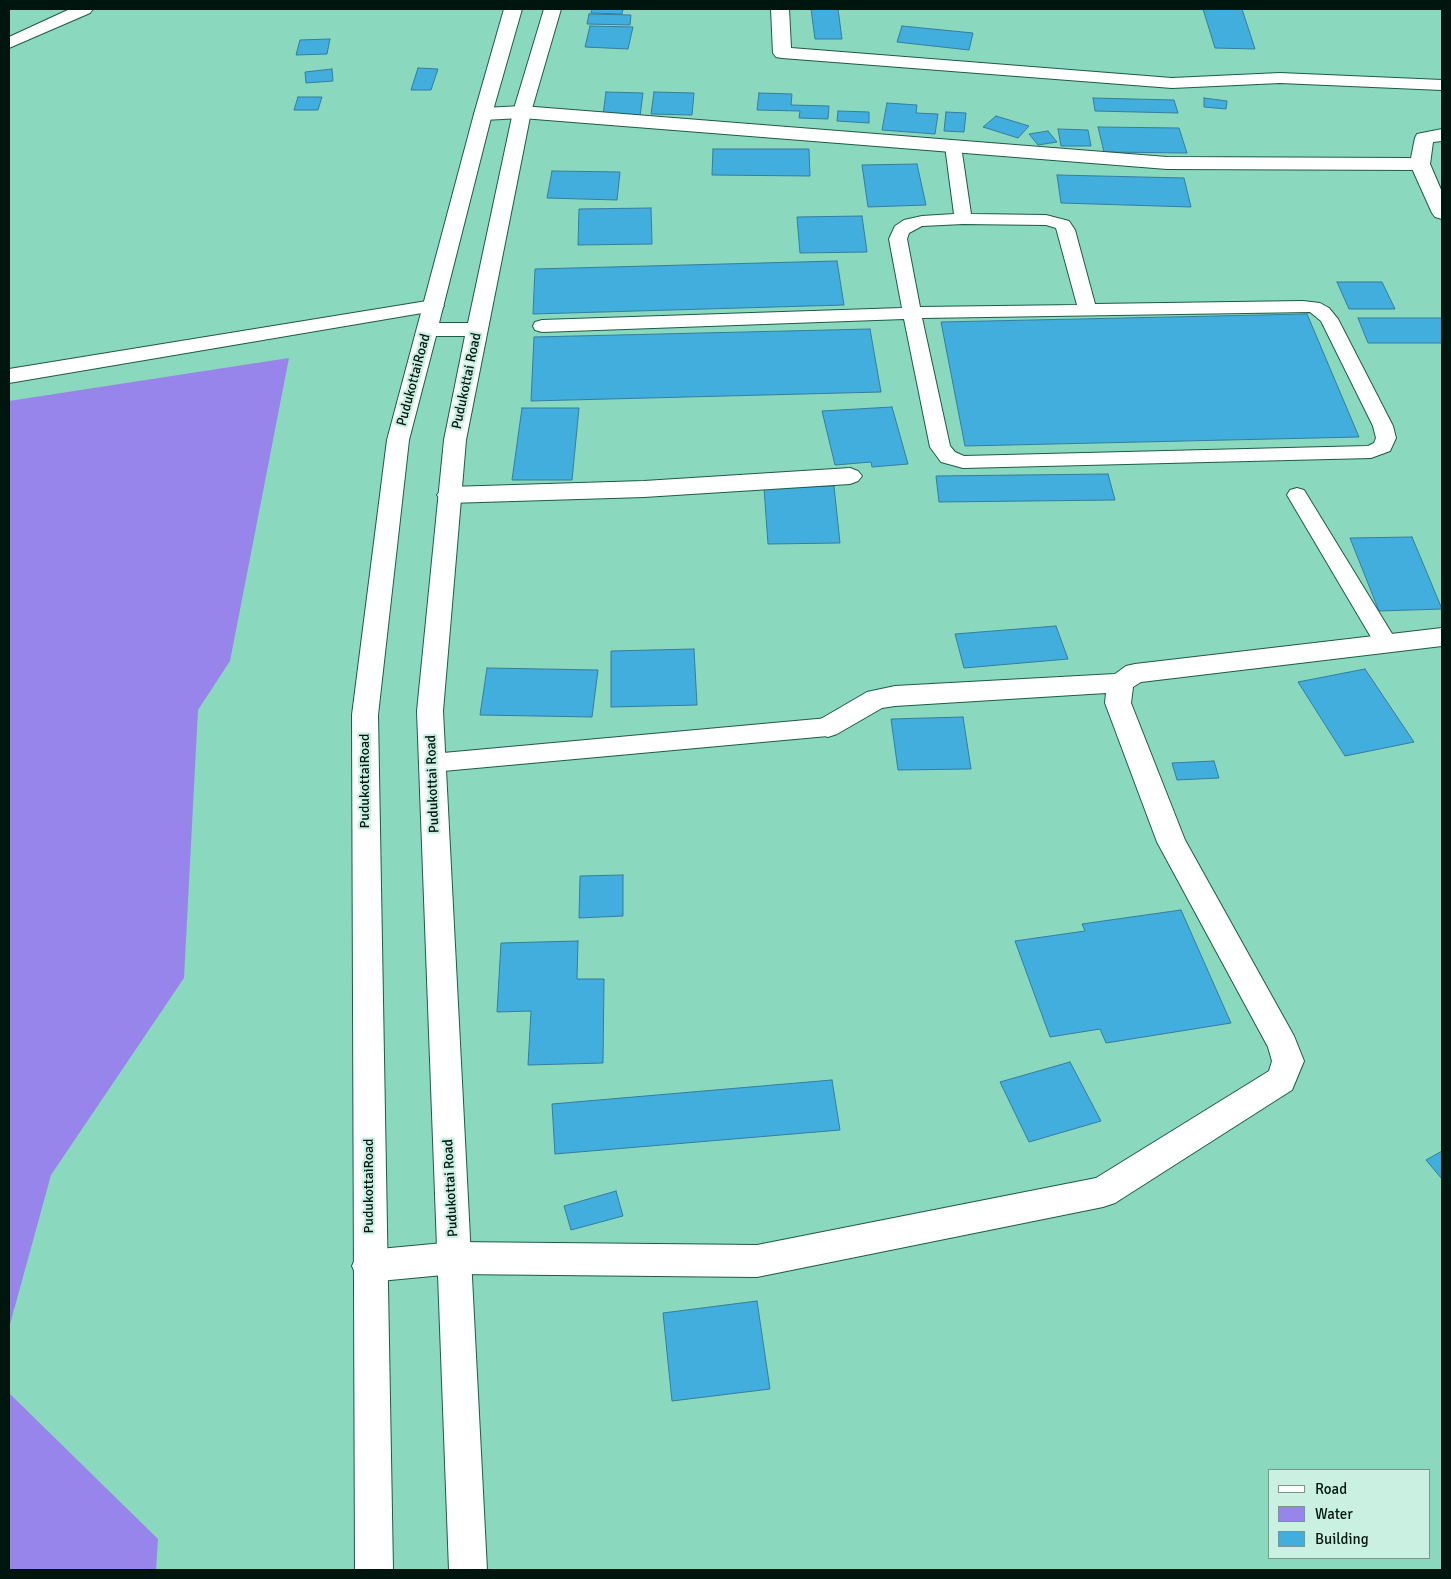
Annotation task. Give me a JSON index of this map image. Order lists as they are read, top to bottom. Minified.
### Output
{"streets":{"main road":["PudukottaiRoad","Pudukottai Road"]},"legend":["Road","Water","Building"]}
